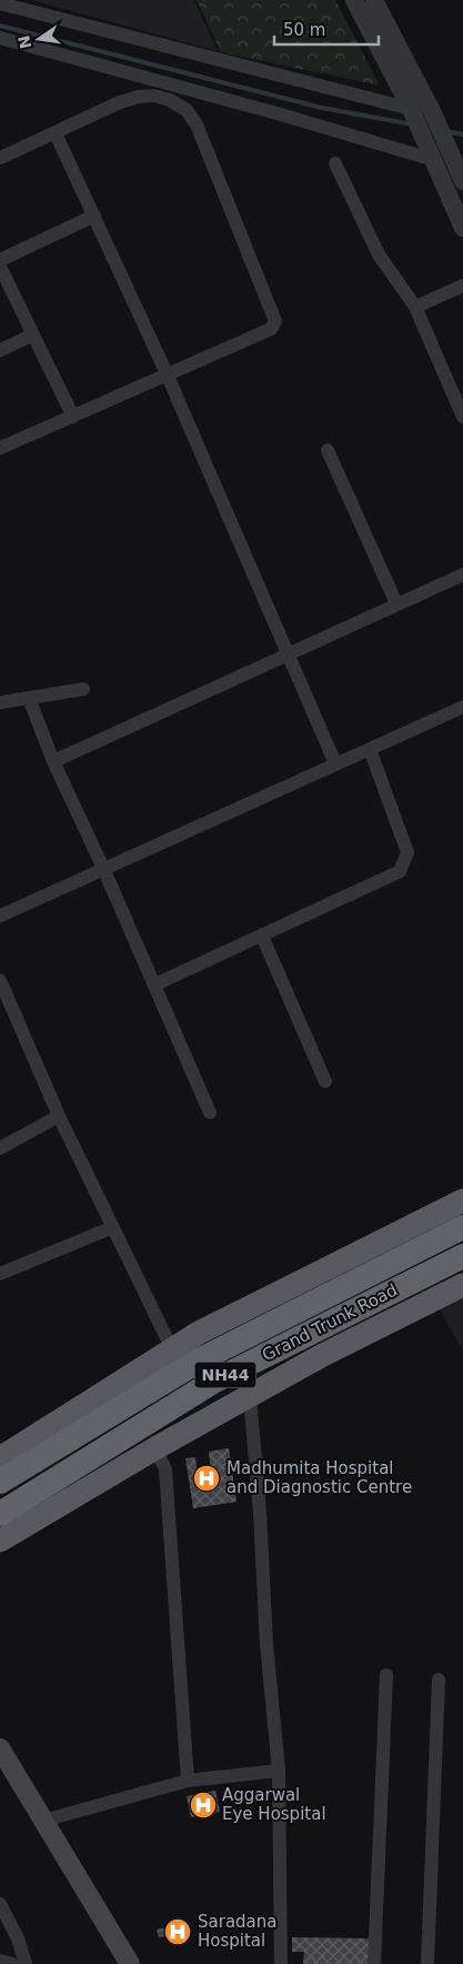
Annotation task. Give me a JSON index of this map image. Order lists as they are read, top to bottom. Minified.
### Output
{"streets":{"highway":["Grand Trunk Road","NH44"]},"places":{"hospital":["Madhumita Hospital and Diagnostic Centre","Aggarwal Eye Hospital","Saradana Hospital"]},"scale_bar":"50 m","north":"left"}
